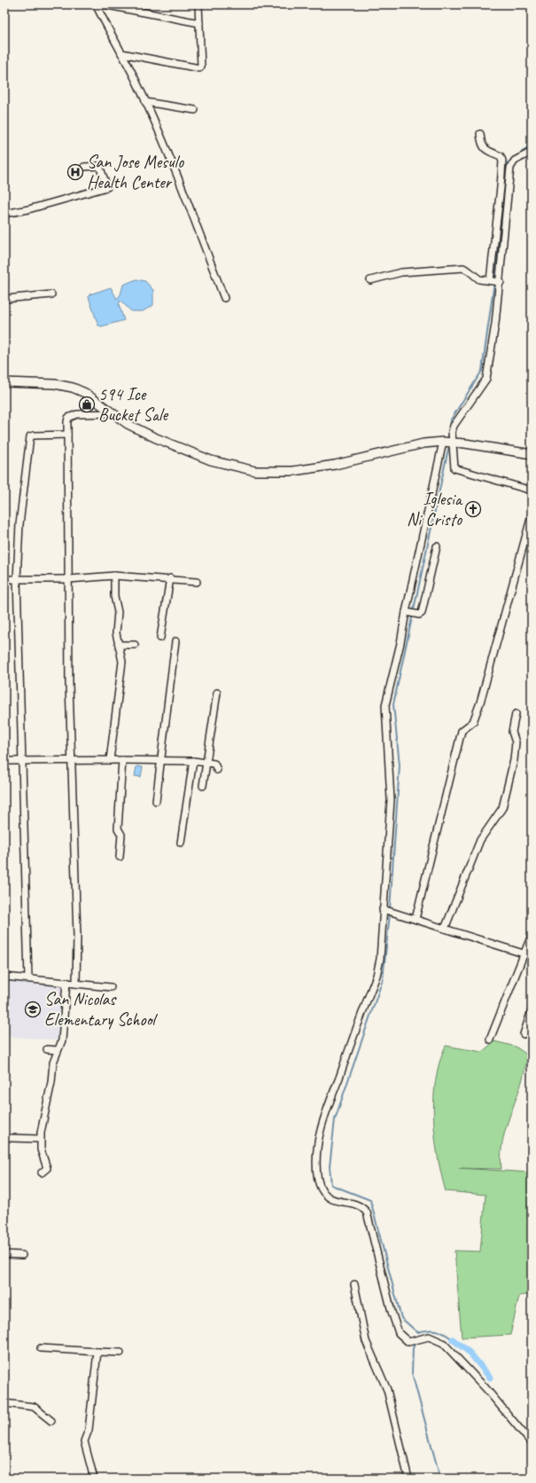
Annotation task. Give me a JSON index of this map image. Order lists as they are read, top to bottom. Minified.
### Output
{"places":{"hospital":["San Jose Mesulo Health Center"],"shop":["594 Ice Bucket Sale"],"church":["Iglesia Ni Cristo"],"school or university":["San Nicolas Elementary School"]}}
